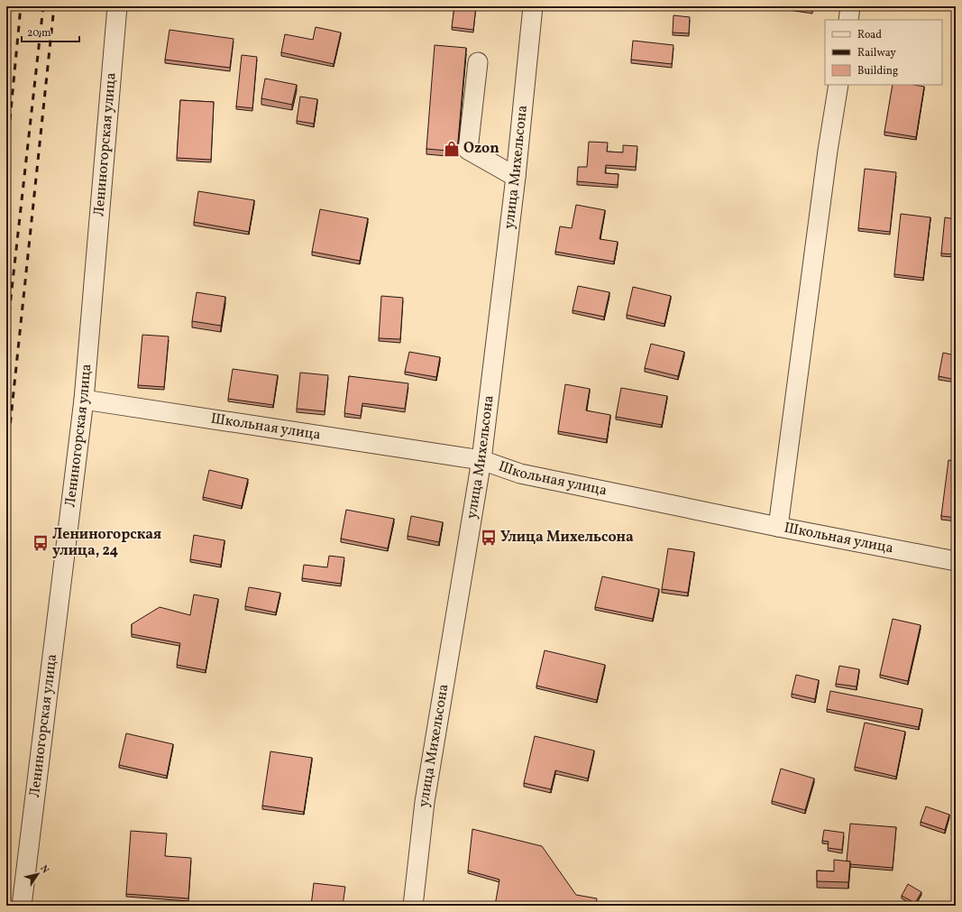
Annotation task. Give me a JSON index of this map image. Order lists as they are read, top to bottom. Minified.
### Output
{"streets":{"street":["Лениногорская улица","улица Михельсона","Школьная улица"]},"crossings":[["Лениногорская улица","Школьная улица"],["улица Михельсона","Школьная улица"]],"places":{"shop":["Ozon"],"bus stop":["Улица Михельсона","Лениногорская улица, 24"]},"legend":["Road","Railway","Building"],"scale_bar":"20 m","north":"top right"}
